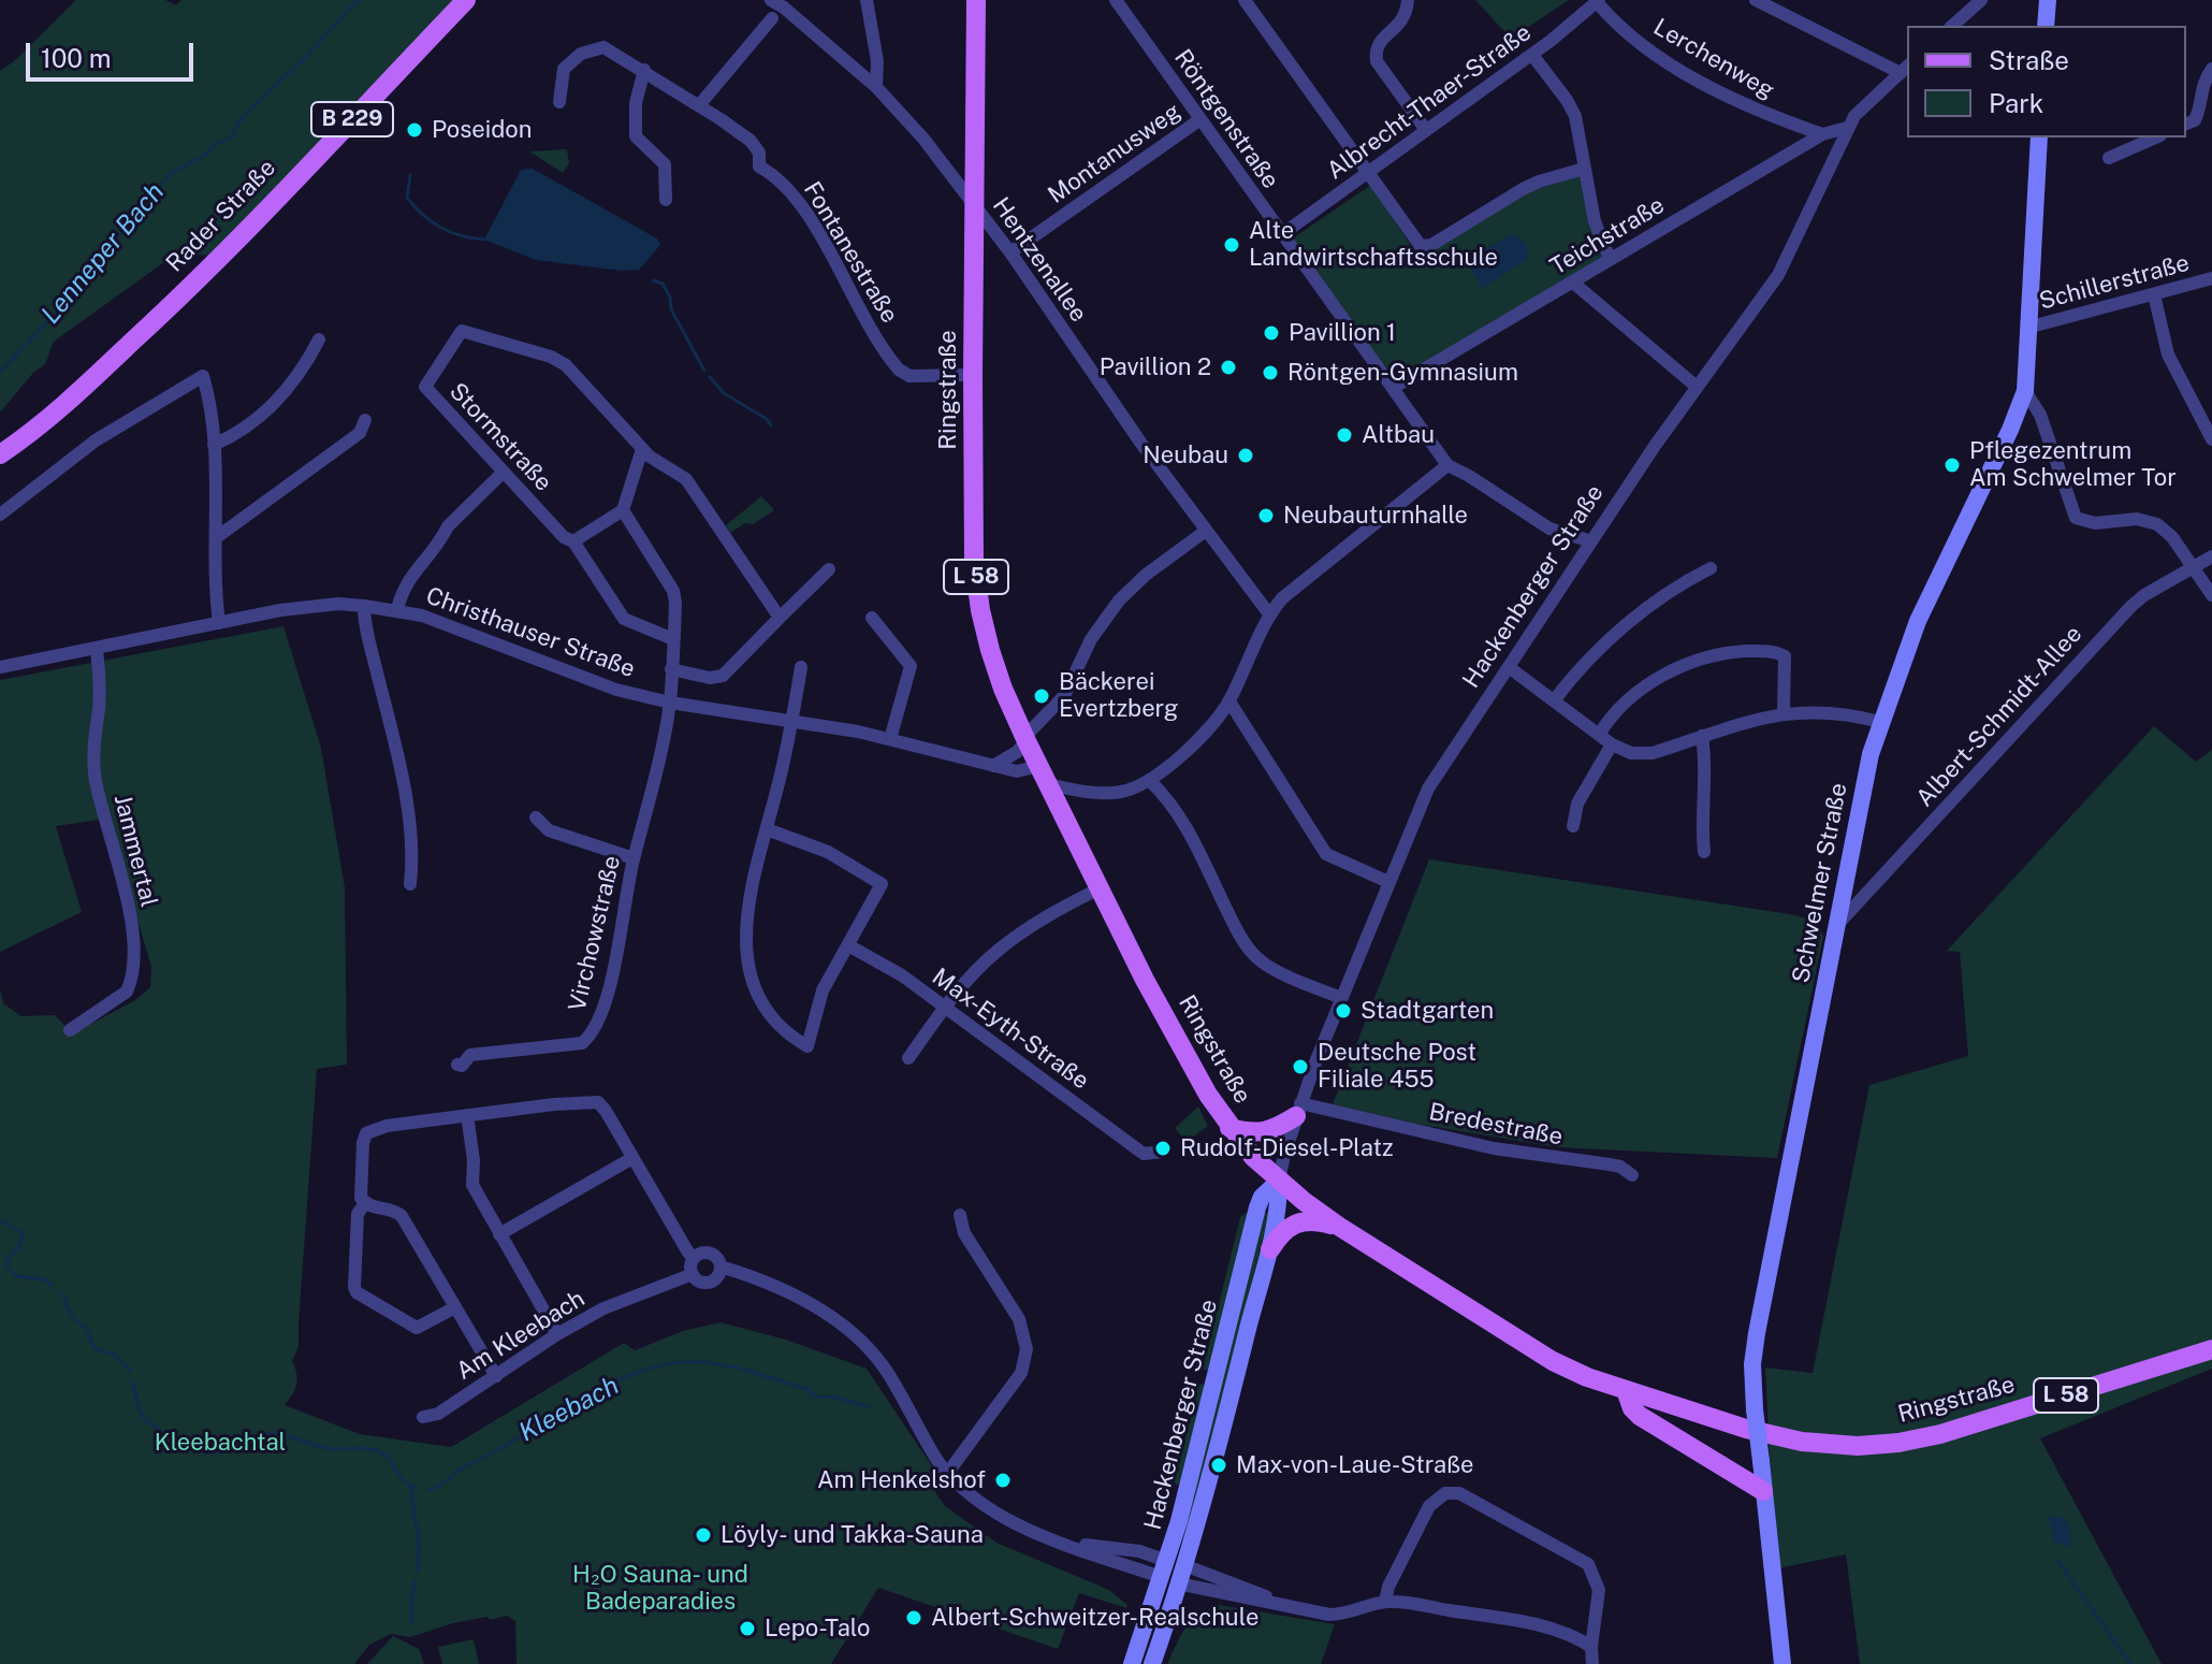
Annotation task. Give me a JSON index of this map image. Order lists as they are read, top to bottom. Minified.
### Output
{"streets":{"main road":["B 229","Rader Straße","Ringstraße","L 58"],"street":["Lerchenweg","Albrecht-Thaer-Straße","Röntgenstraße","Montanusweg","Teichstraße","Fontanestraße","Hentzenallee","Schillerstraße","Stormstraße","Hackenberger Straße","Christhauser Straße","Albert-Schmidt-Allee","Jammertal","Schwelmer Straße","Virchowstraße","Max-Eyth-Straße","Bredestraße","Am Kleebach"]},"crossings":[["Lerchenweg","Albrecht-Thaer-Straße"],["Lerchenweg","Teichstraße"],["Albrecht-Thaer-Straße","Röntgenstraße"],["Röntgenstraße","Montanusweg"],["Röntgenstraße","Teichstraße"],["Röntgenstraße","Hackenberger Straße"],["Röntgenstraße","Christhauser Straße"],["Montanusweg","Hentzenallee"],["Teichstraße","Hackenberger Straße"],["Fontanestraße","Ringstraße"],["Hentzenallee","Ringstraße"],["Hentzenallee","Christhauser Straße"],["Schillerstraße","Schwelmer Straße"],["Ringstraße","Hackenberger Straße"],["Ringstraße","Christhauser Straße"],["Hackenberger Straße","Bredestraße"],["Christhauser Straße","Jammertal"],["Christhauser Straße","Virchowstraße"],["Albert-Schmidt-Allee","Schwelmer Straße"]],"water":["Lenneper Bach","Kleebach"],"parks":["Kleebachtal","H₂O Sauna- und Badeparadies"],"places":["Poseidon","Alte Landwirtschaftsschule","Pavillion 1","Pavillion 2","Röntgen-Gymnasium","Altbau","Neubau","Pflegezentrum Am Schwelmer Tor","Neubauturnhalle","Bäckerei Evertzberg","Stadtgarten","Deutsche Post Filiale 455","Rudolf-Diesel-Platz","Max-von-Laue-Straße","Am Henkelshof","Löyly- und Takka-Sauna","Albert-Schweitzer-Realschule","Lepo-Talo"],"legend":["Straße","Park"],"scale_bar":"100 m"}
